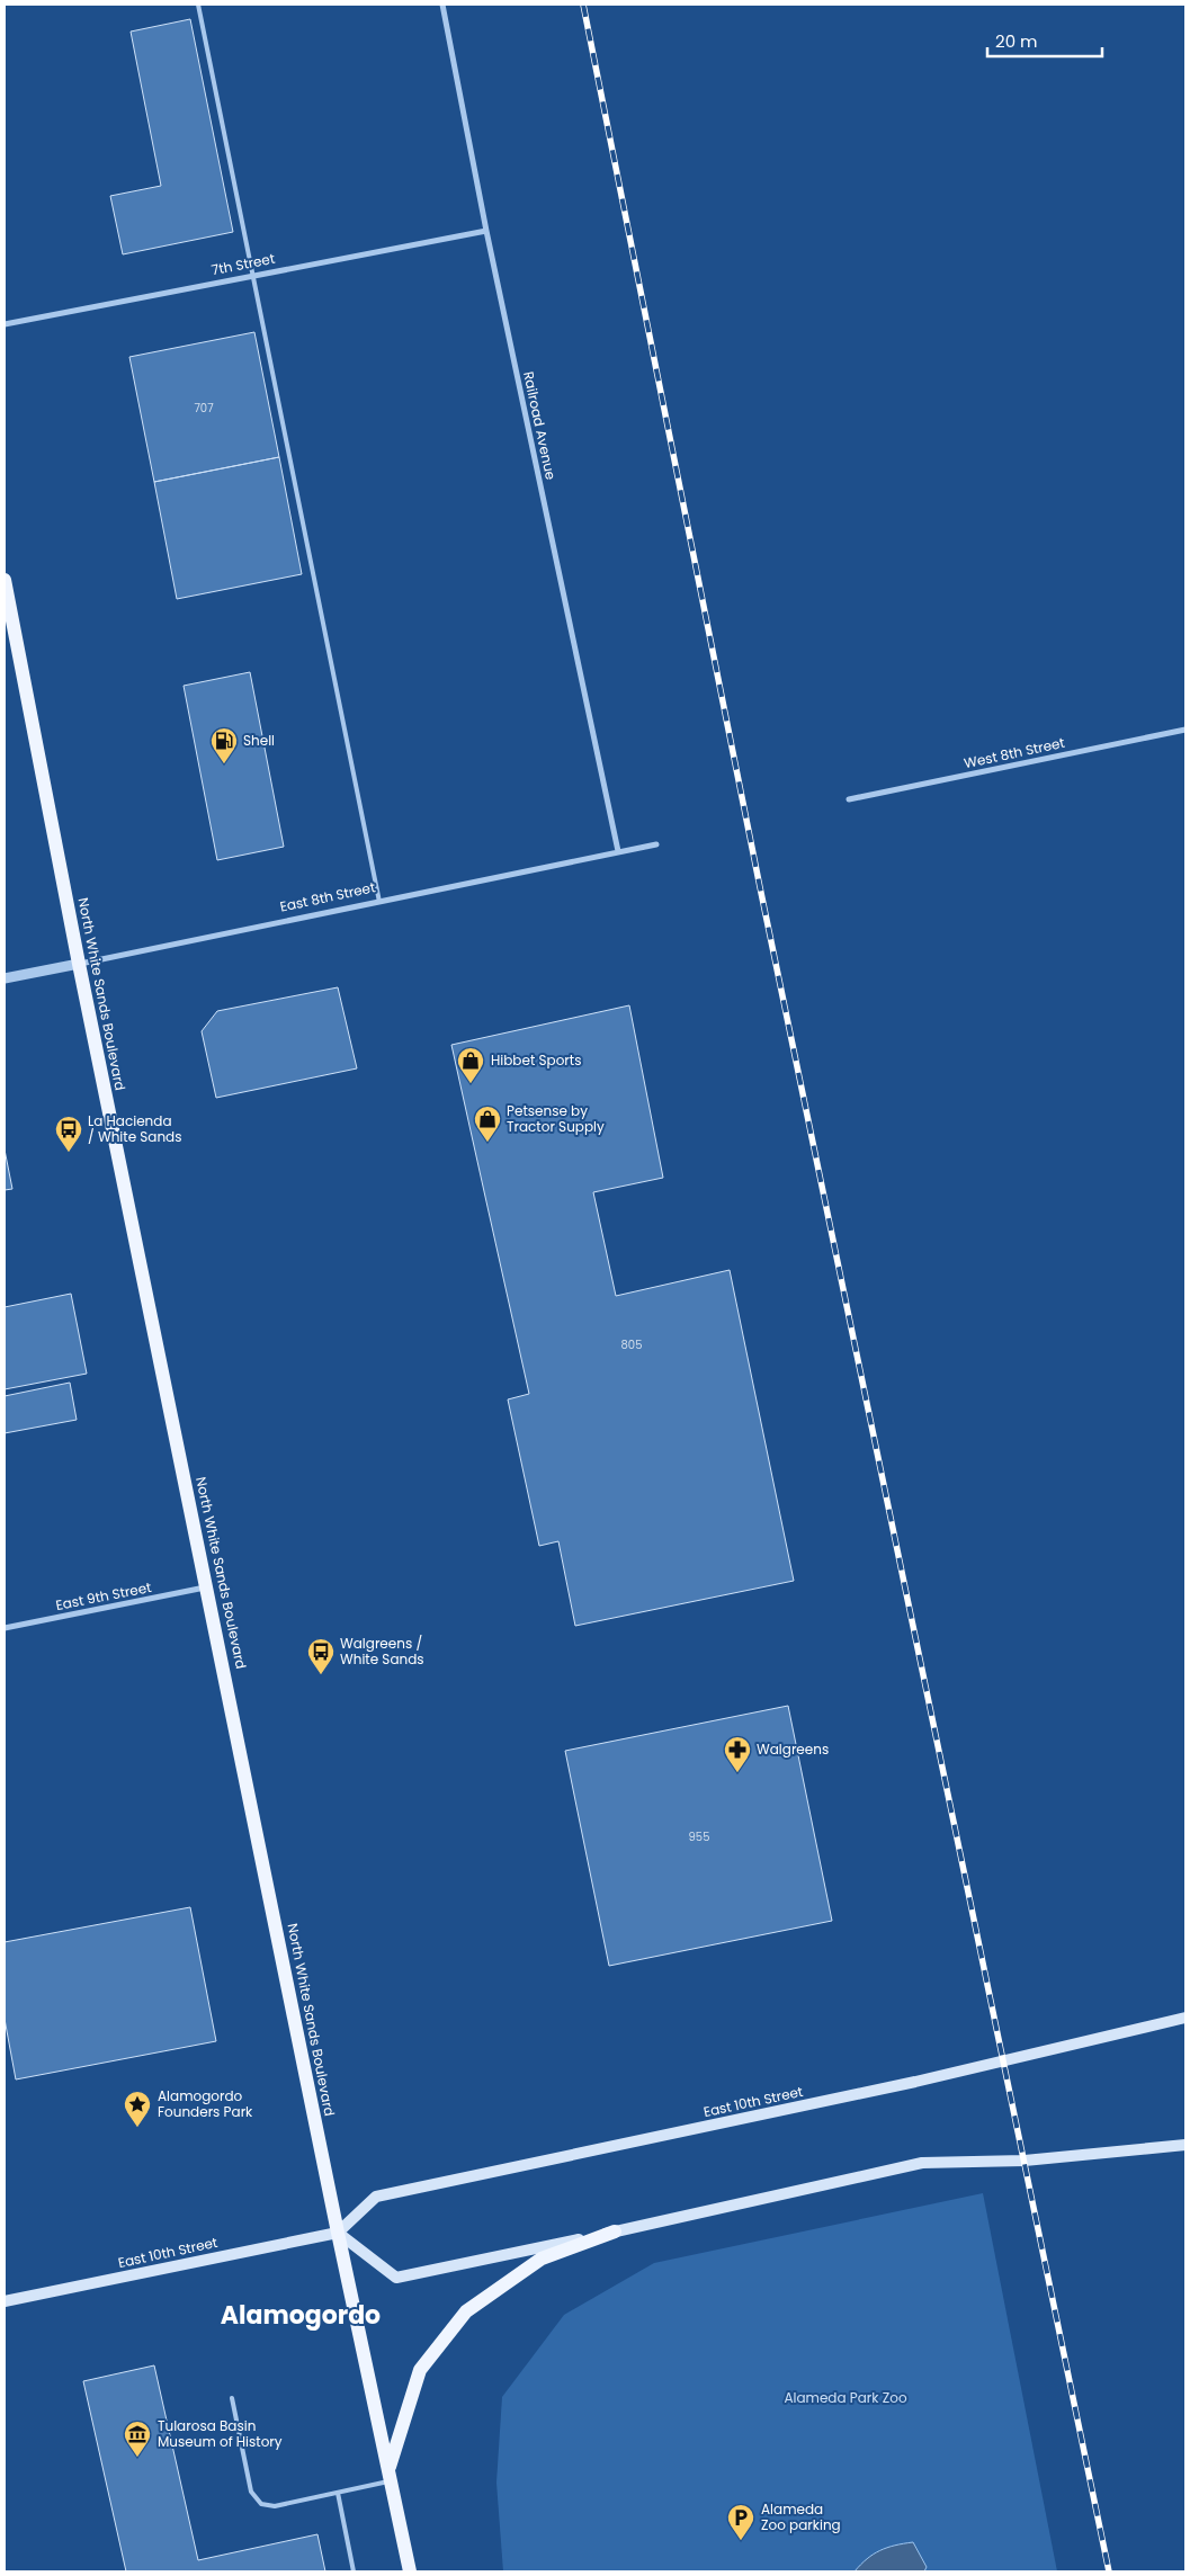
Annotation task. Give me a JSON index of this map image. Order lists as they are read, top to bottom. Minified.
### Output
{"streets":{"main road":["North White Sands Boulevard","East 10th Street"],"street":["7th Street","Railroad Avenue","West 8th Street","East 8th Street","East 9th Street"]},"crossings":[["7th Street","Railroad Avenue"],["Railroad Avenue","East 8th Street"],["East 8th Street","North White Sands Boulevard"],["North White Sands Boulevard","East 9th Street"],["North White Sands Boulevard","East 10th Street"]],"districts":["Alamogordo"],"parks":["Alameda Park Zoo"],"places":{"fuel station":["Shell"],"shop":["Hibbet Sports","Petsense by Tractor Supply"],"bus stop":["La Hacienda / White Sands","Walgreens / White Sands"],"pharmacy":["Walgreens"],"place":["Alamogordo Founders Park"],"museum":["Tularosa Basin Museum of History"],"parking":["Alameda Zoo parking"]},"house_numbers":["707","805","955"],"scale_bar":"20 m"}
